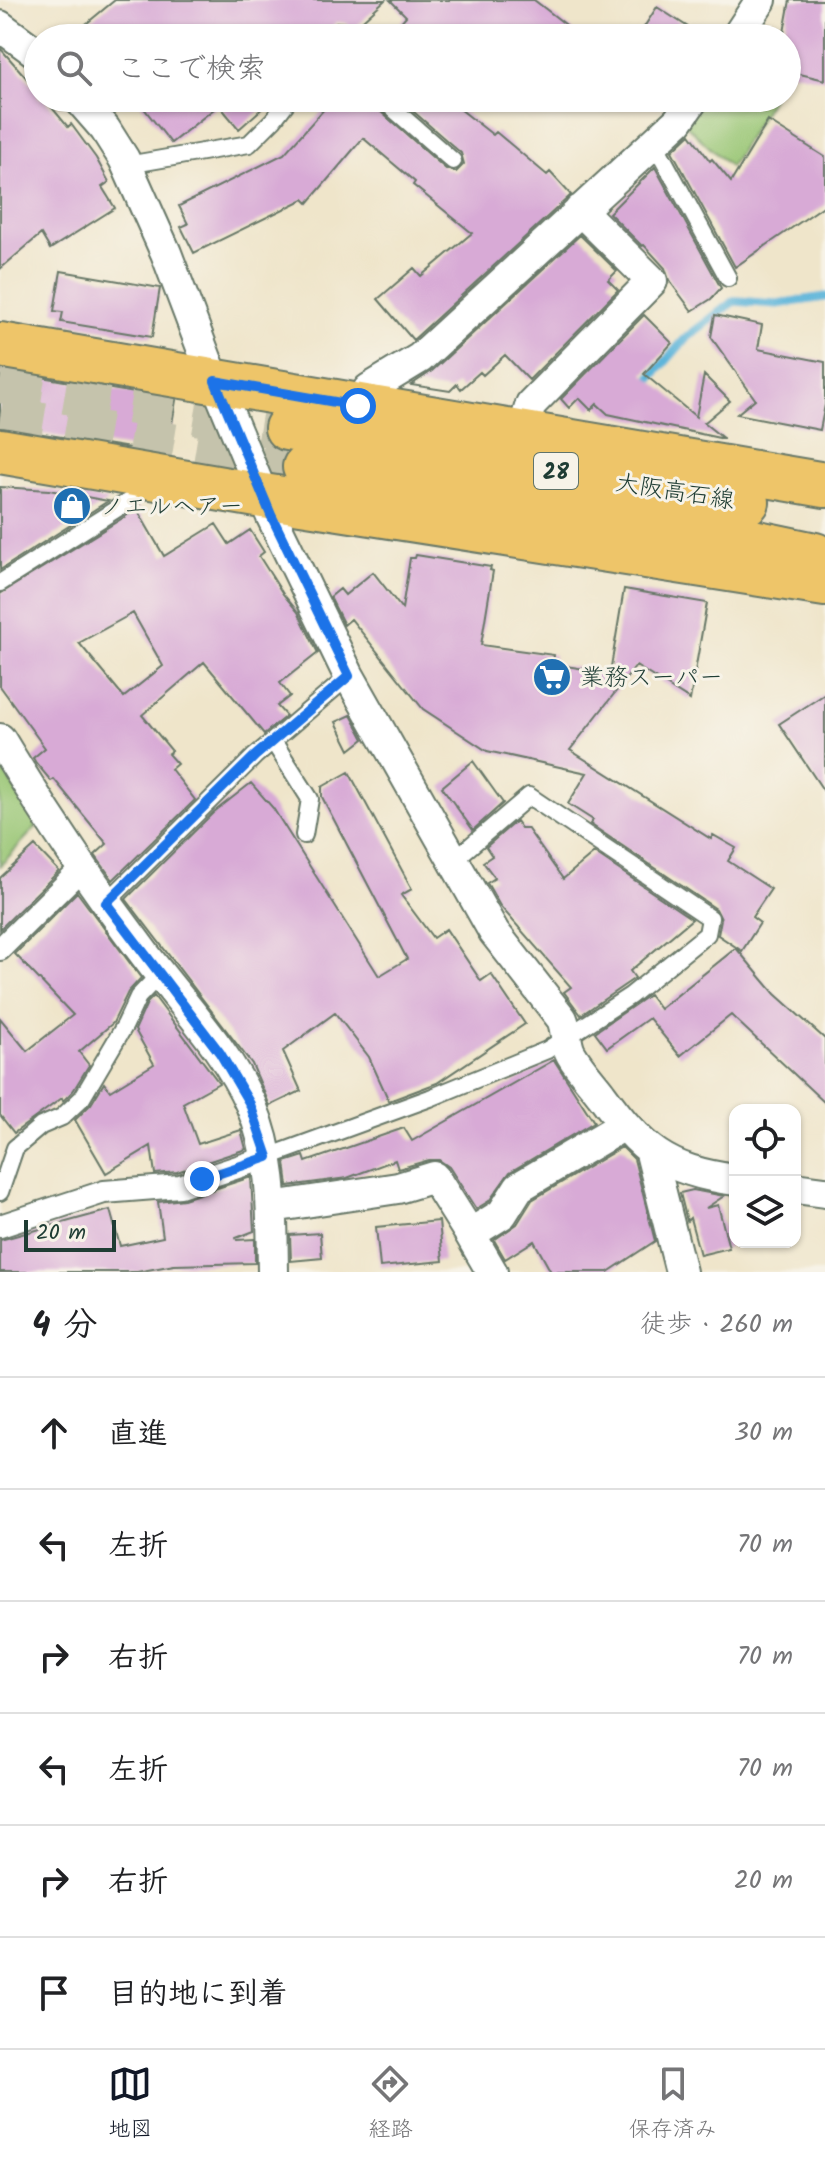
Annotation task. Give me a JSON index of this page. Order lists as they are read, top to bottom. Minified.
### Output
{"streets":{"main road":["28","大阪高石線"]},"places":{"shop":["ノエルヘアー"],"supermarket":["業務スーパー"]},"scale_bar":"20 m","page":{"search":"ここで検索","scale":"20 m","heading":["4 分","徒歩 · 260 m"],"list":[["直進","30 m"],["左折","70 m"],["右折","70 m"],["左折","70 m"],["右折","20 m"],"目的地に到着"],"nav":["地図","経路","保存済み"]}}
